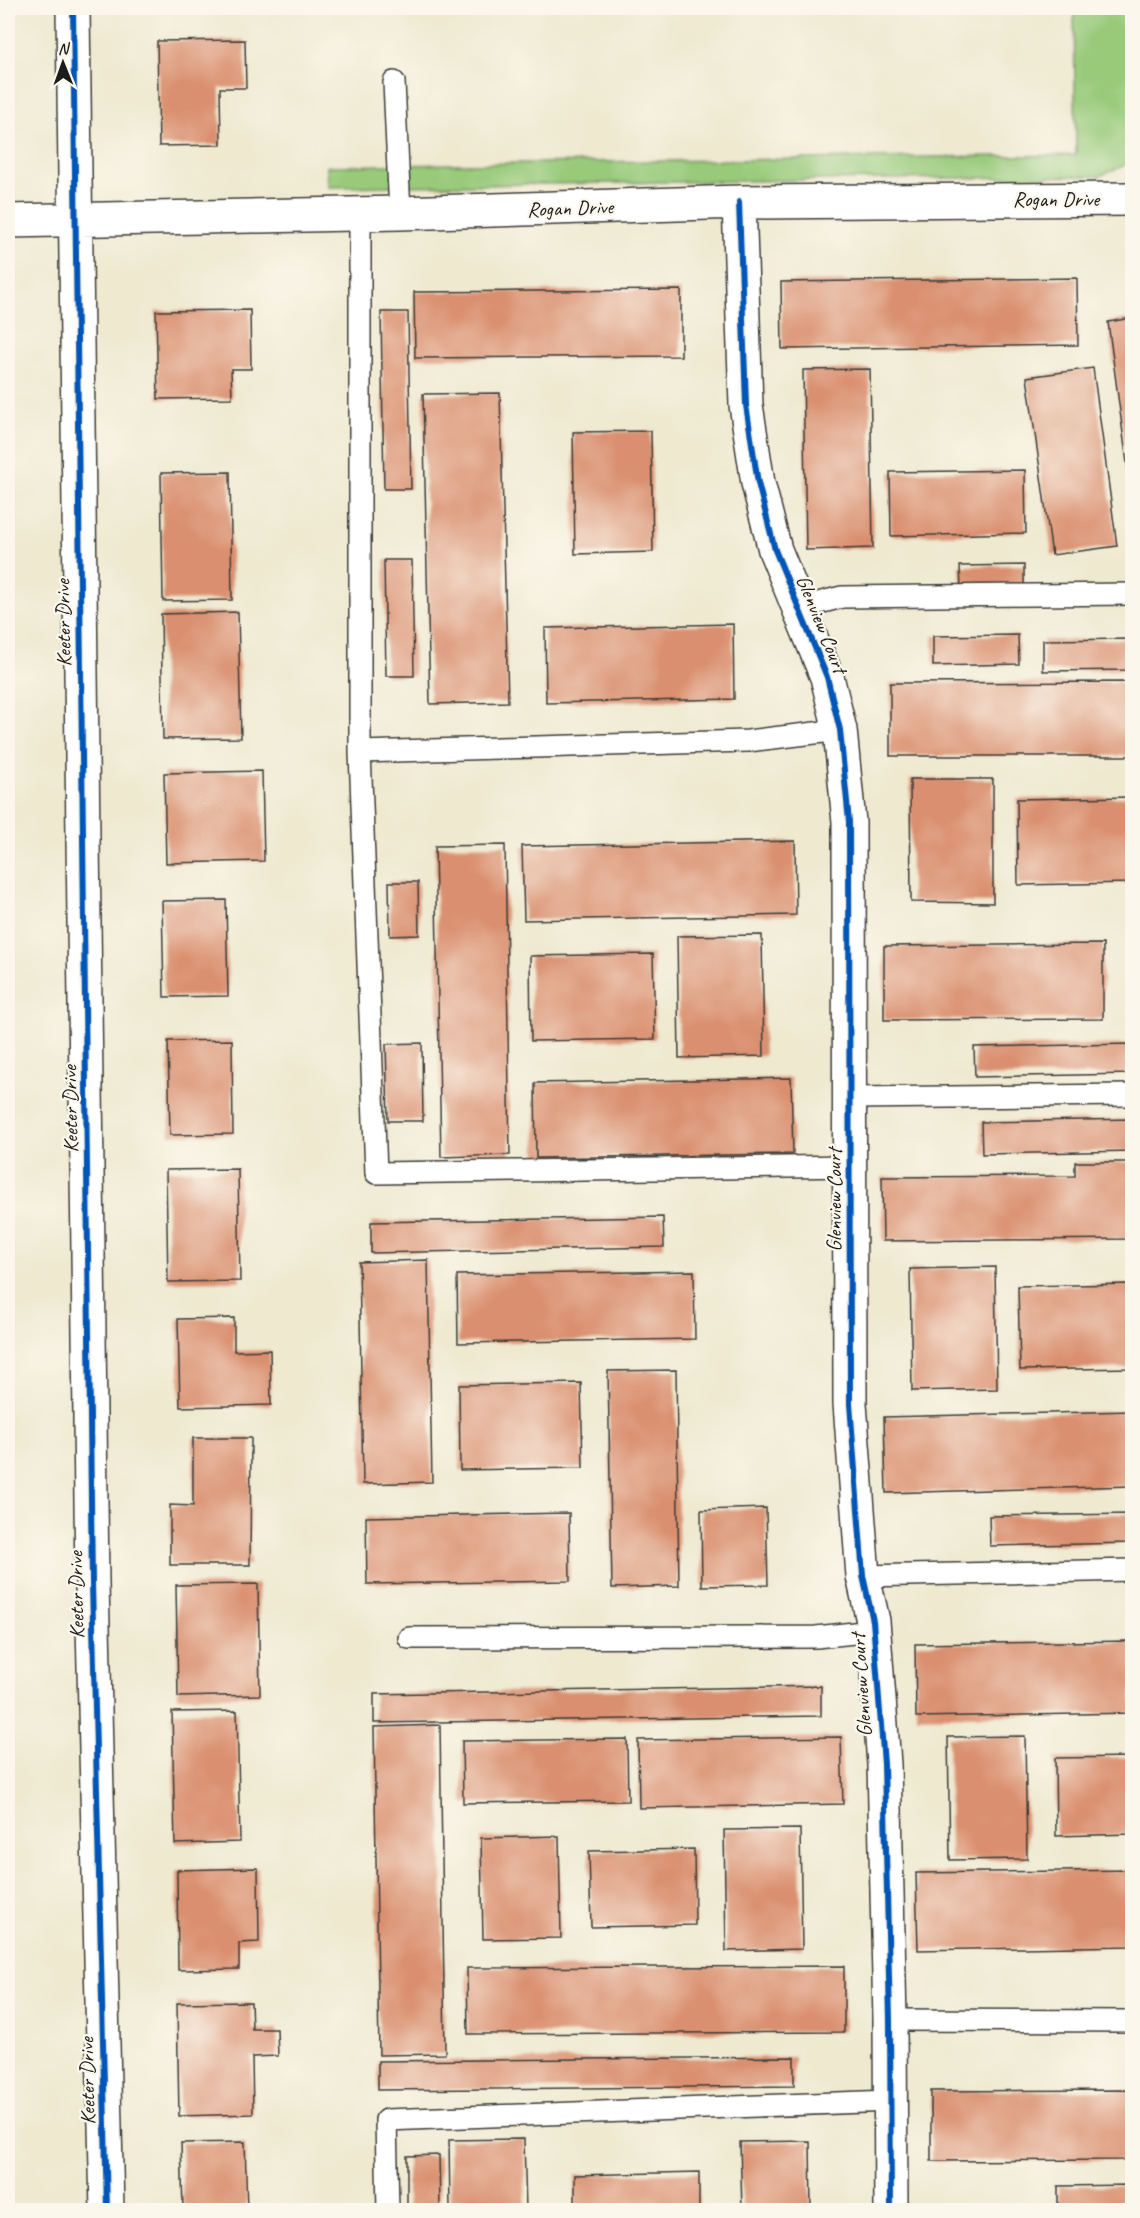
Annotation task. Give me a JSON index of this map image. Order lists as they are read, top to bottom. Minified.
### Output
{"streets":{"street":["Rogan Drive","Keeter Drive","Glenview Court"]},"crossings":[["Rogan Drive","Keeter Drive"],["Rogan Drive","Glenview Court"]],"north":"top"}
